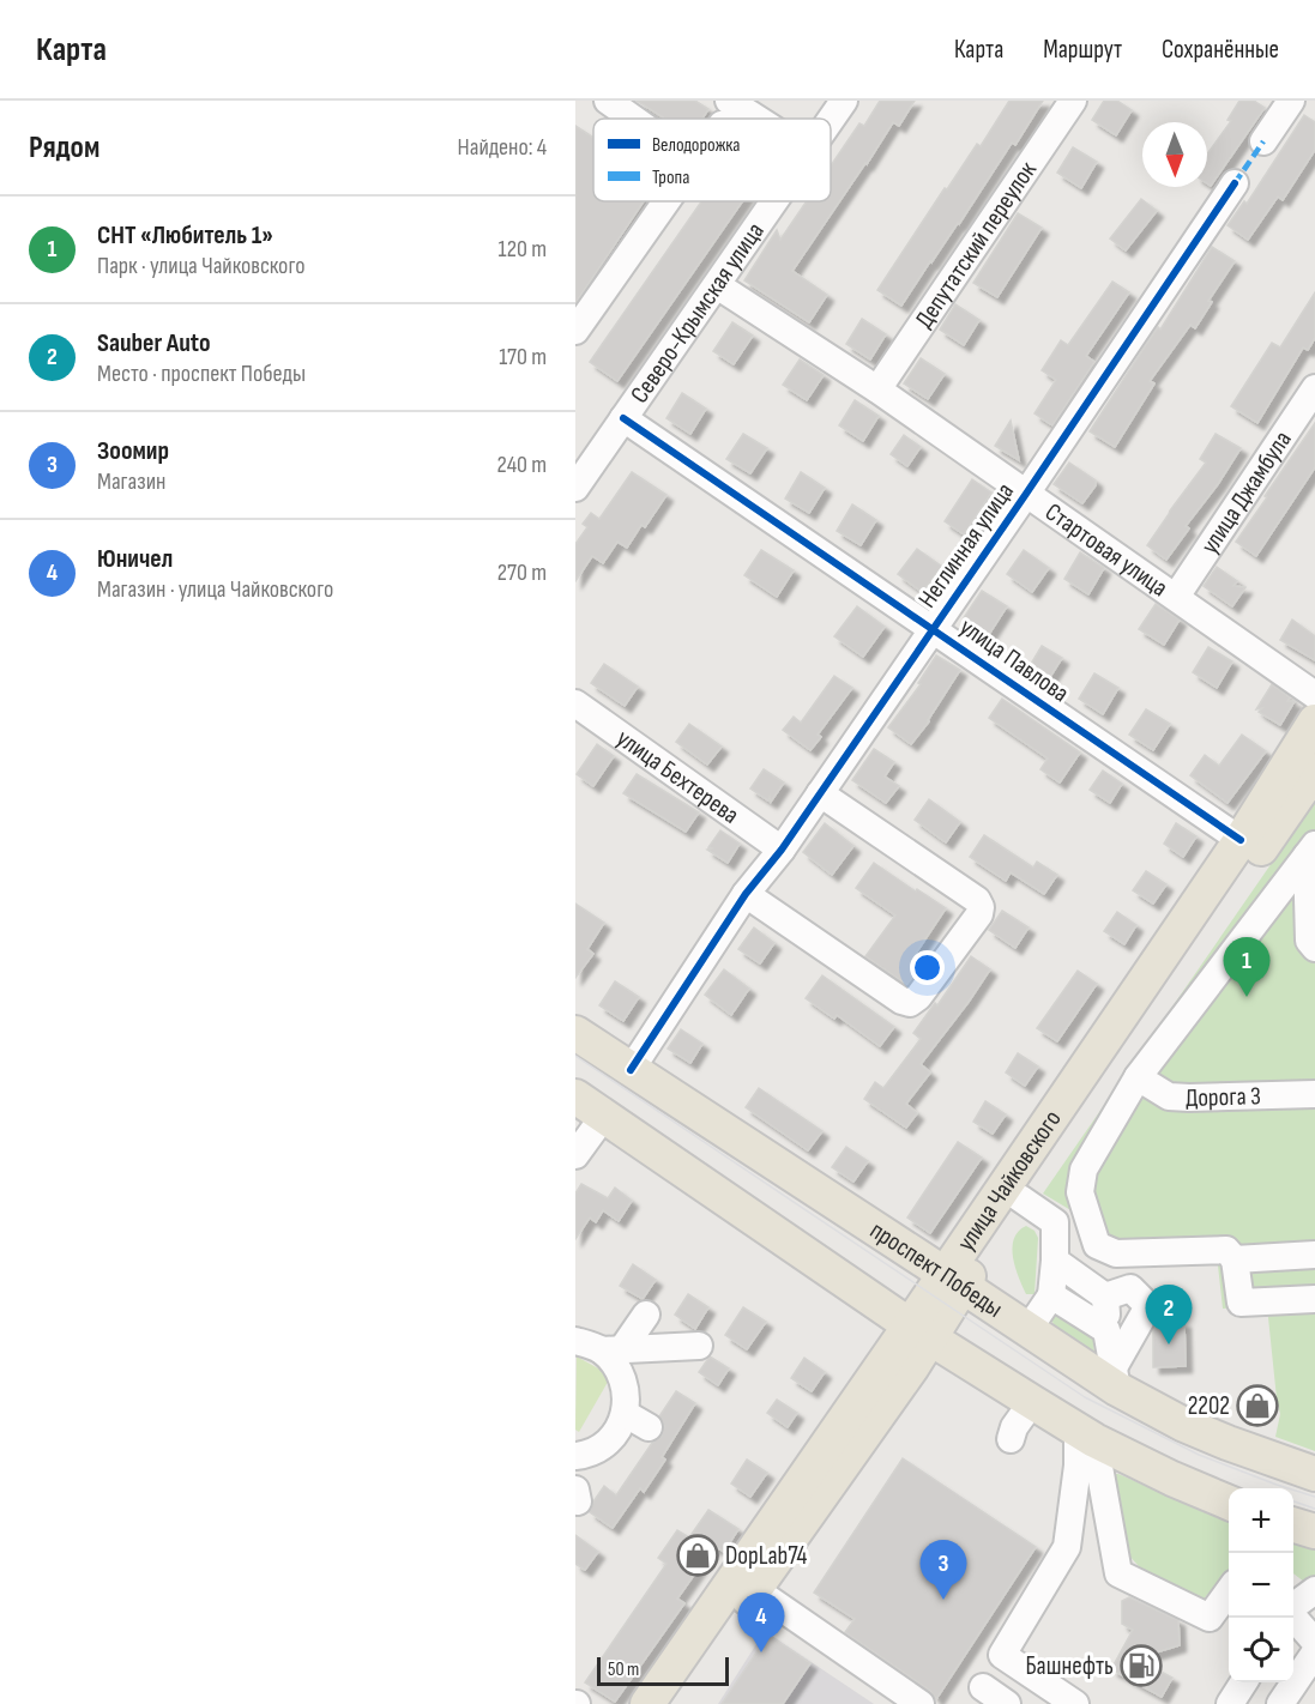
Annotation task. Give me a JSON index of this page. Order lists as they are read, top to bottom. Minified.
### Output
{"streets":{"main road":["улица Чайковского","проспект Победы"],"street":["Депутатский переулок","Северо-Крымская улица","улица Джамбула","Неглинная улица","Стартовая улица","улица Павлова","улица Бехтерева","Дорога 3"]},"crossings":[["Депутатский переулок","Стартовая улица"],["Северо-Крымская улица","Стартовая улица"],["Северо-Крымская улица","улица Павлова"],["улица Джамбула","Стартовая улица"],["Неглинная улица","Стартовая улица"],["Неглинная улица","улица Павлова"],["Неглинная улица","улица Бехтерева"],["Неглинная улица","проспект Победы"],["улица Павлова","улица Чайковского"],["улица Чайковского","проспект Победы"]],"places":{"shop":["2202","DopLab74"],"fuel station":["Башнефть"]},"legend":["Велодорожка","Тропа"],"scale_bar":"50 m","north":"bottom","page":{"header":"Карта","nav":["Карта","Маршрут","Сохранённые"],"heading":["Рядом","Найдено: 4"],"list":[{"mark":"1","name":"СНТ «Любитель 1»","note":"Парк · улица Чайковского","value":"120 m"},{"mark":"2","name":"Sauber Auto","note":"Место · проспект Победы","value":"170 m"},{"mark":"3","name":"Зоомир","note":"Магазин","value":"240 m"},{"mark":"4","name":"Юничел","note":"Магазин · улица Чайковского","value":"270 m"}],"pins":["1","2","3","4"],"map_buttons":["+","−"],"scale":"50 m"}}
